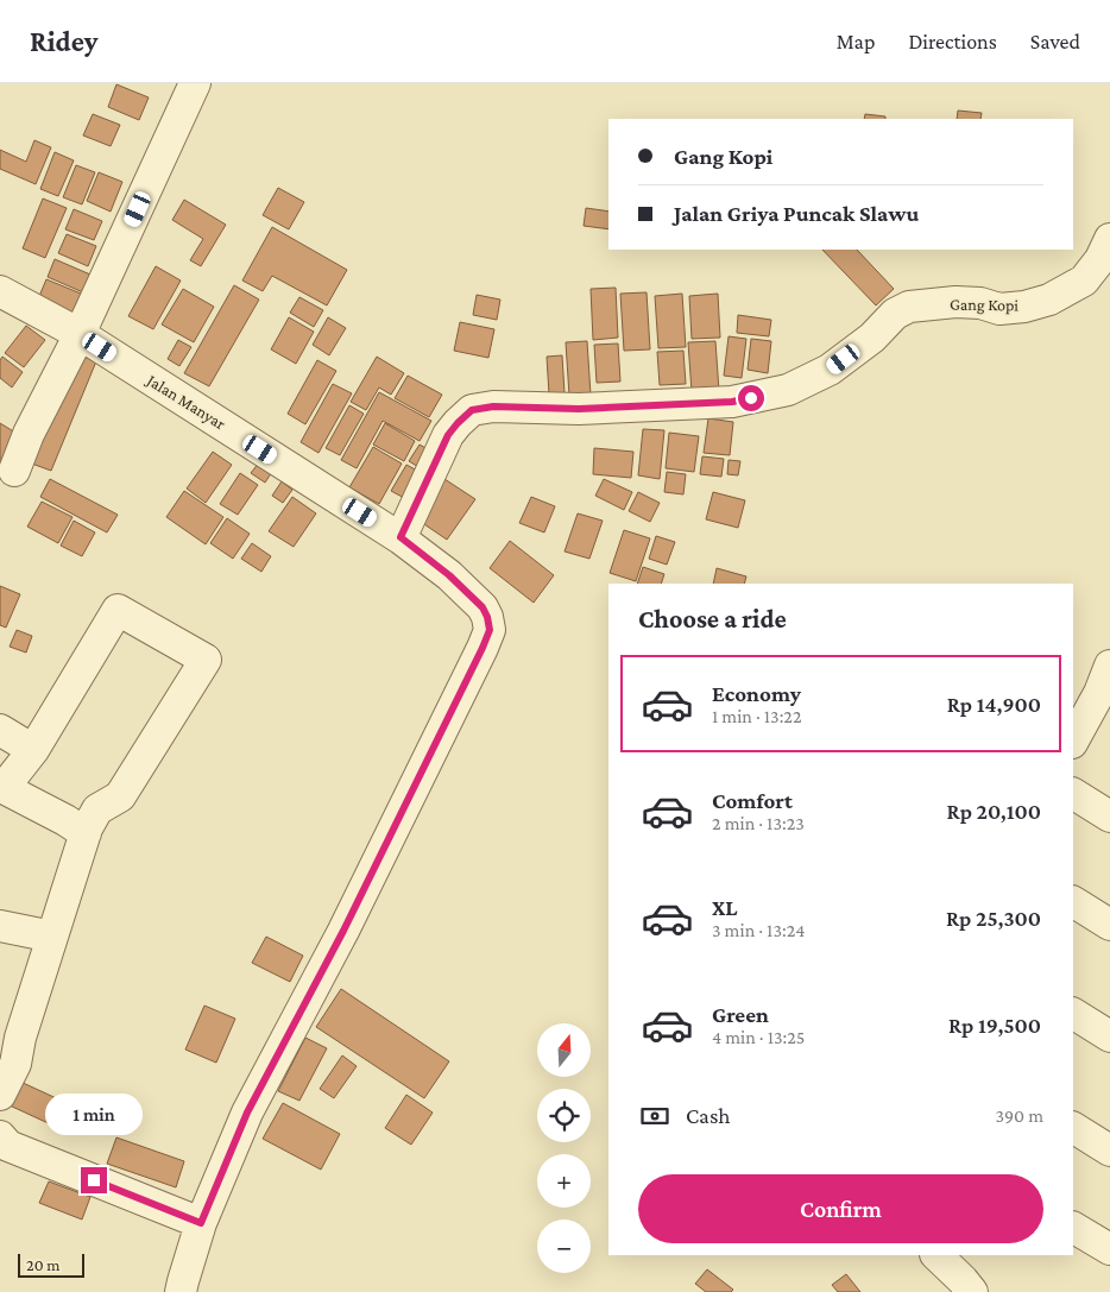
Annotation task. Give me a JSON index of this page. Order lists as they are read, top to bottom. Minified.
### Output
{"streets":{"street":["Gang Kopi","Jalan Manyar"]},"crossings":[["Gang Kopi","Jalan Manyar"]],"scale_bar":"20 m","north":"top","page":{"header":"Ridey","nav":["Map","Directions","Saved"],"banner":["Gang Kopi","Jalan Griya Puncak Slawu"],"heading":"Choose a ride","list":[{"name":"Economy","note":"1 min · 13:22","value":"Rp 14,900"},{"name":"Comfort","note":"2 min · 13:23","value":"Rp 20,100"},{"name":"XL","note":"3 min · 13:24","value":"Rp 25,300"},{"name":"Green","note":"4 min · 13:25","value":"Rp 19,500"}],"map_buttons":["+","−"],"pay":["Cash","390 m"],"bubble":"1 min","buttons":"Confirm","scale":"20 m"}}
